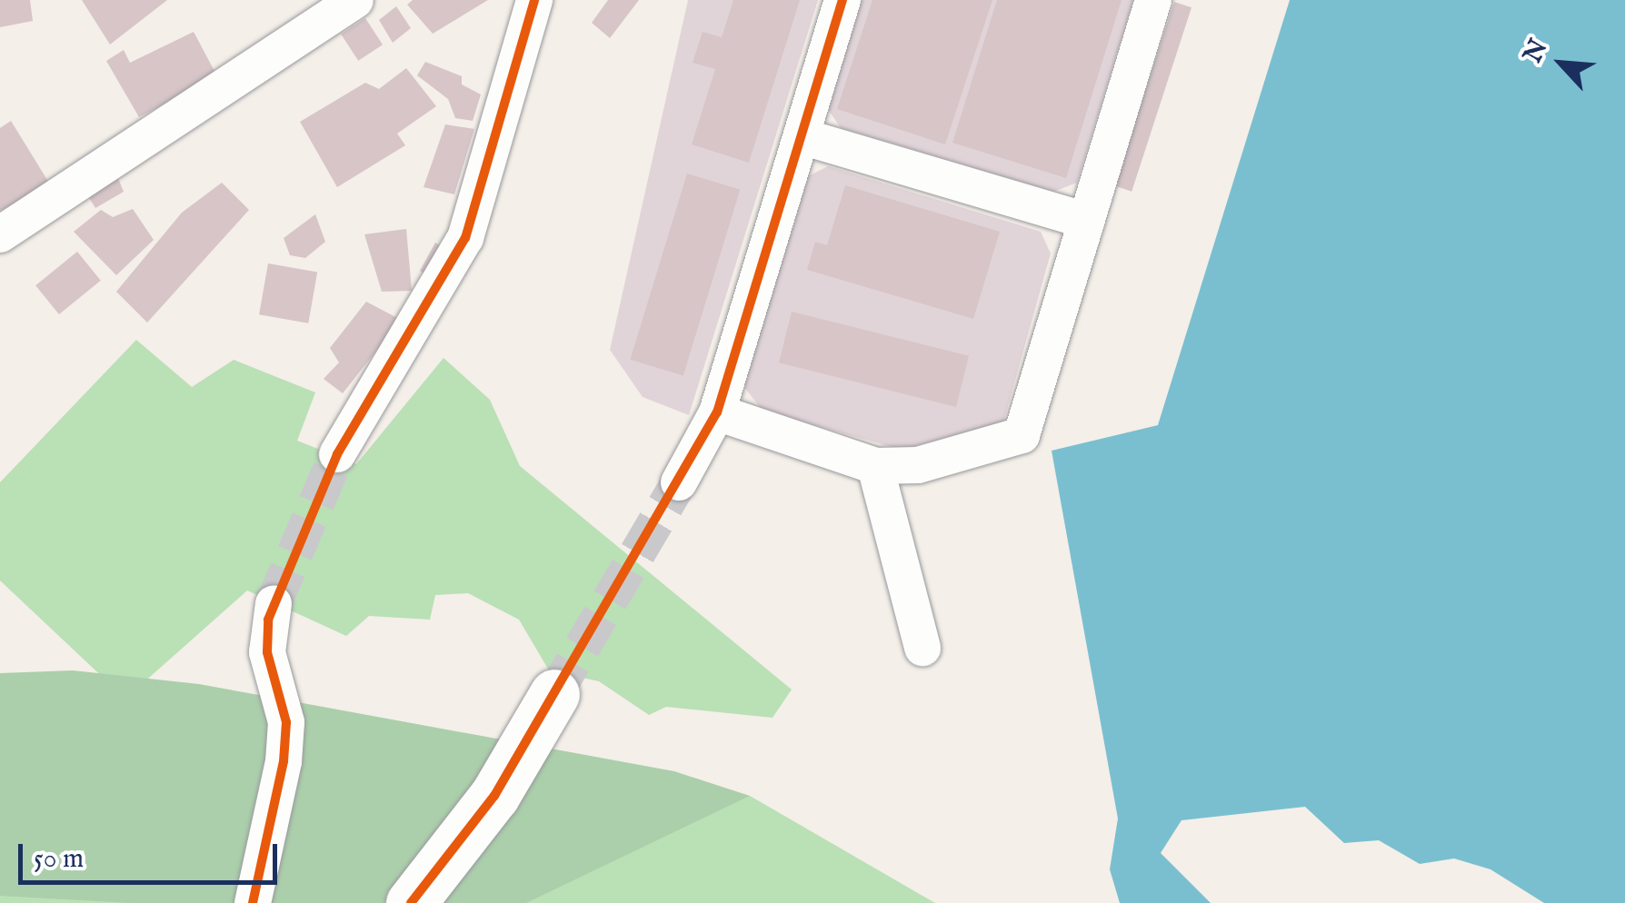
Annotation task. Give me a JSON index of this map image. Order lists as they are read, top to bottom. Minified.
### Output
{"scale_bar":"50 m","north":"top left"}
